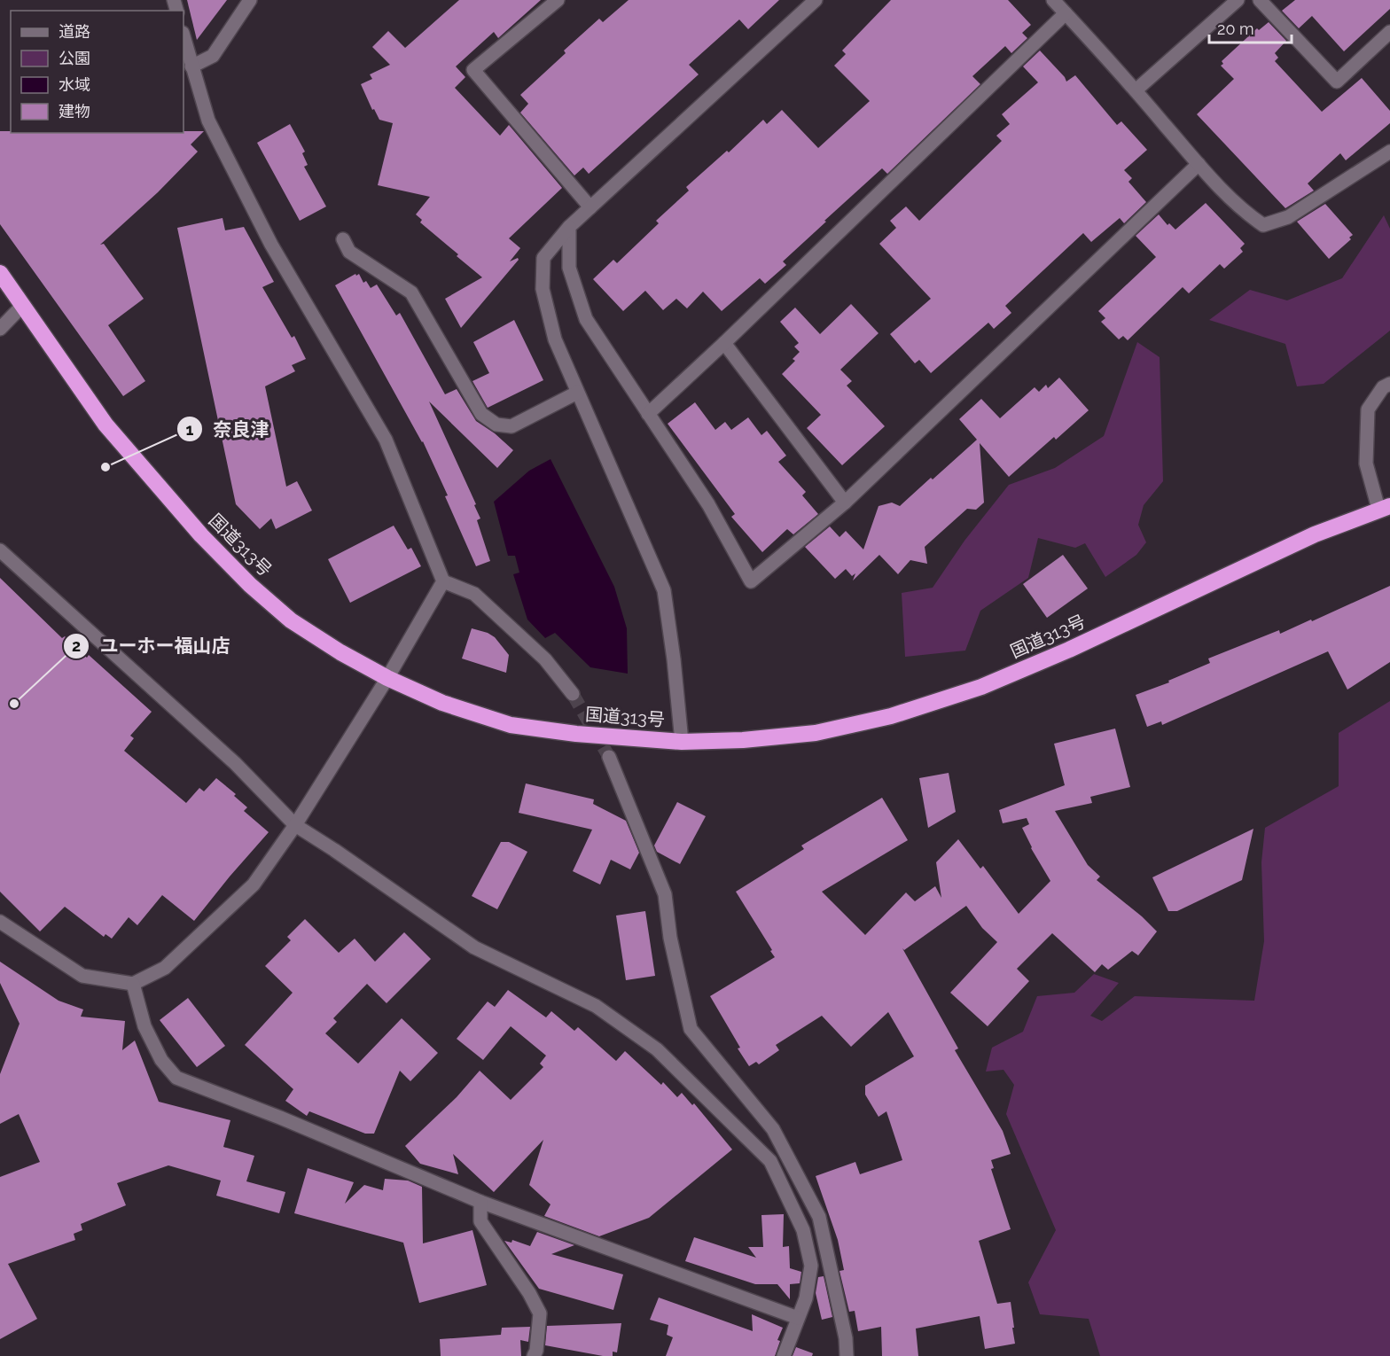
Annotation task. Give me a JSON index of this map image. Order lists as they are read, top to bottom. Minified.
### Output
{"streets":{"highway":["国道313号"]},"places":["奈良津","ユーホー福山店"],"legend":["道路","公園","水域","建物"],"scale_bar":"20 m"}
